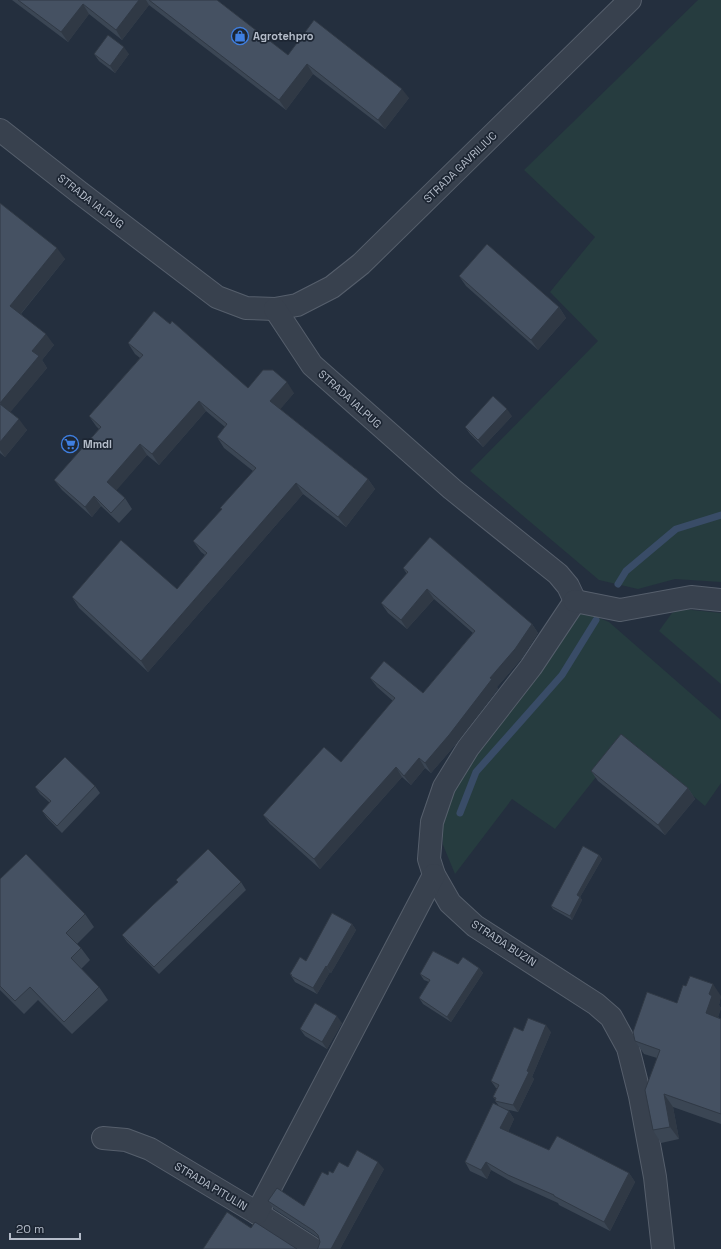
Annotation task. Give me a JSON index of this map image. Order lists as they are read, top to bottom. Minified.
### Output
{"streets":{"street":["STRADA GAVRILIUC","STRADA IALPUG","STRADA BUZIN","STRADA PITULIN"]},"crossings":[["STRADA GAVRILIUC","STRADA IALPUG"],["STRADA IALPUG","STRADA BUZIN"]],"places":{"shop":["Agrotehpro"],"supermarket":["Mmdl"]},"scale_bar":"20 m"}
